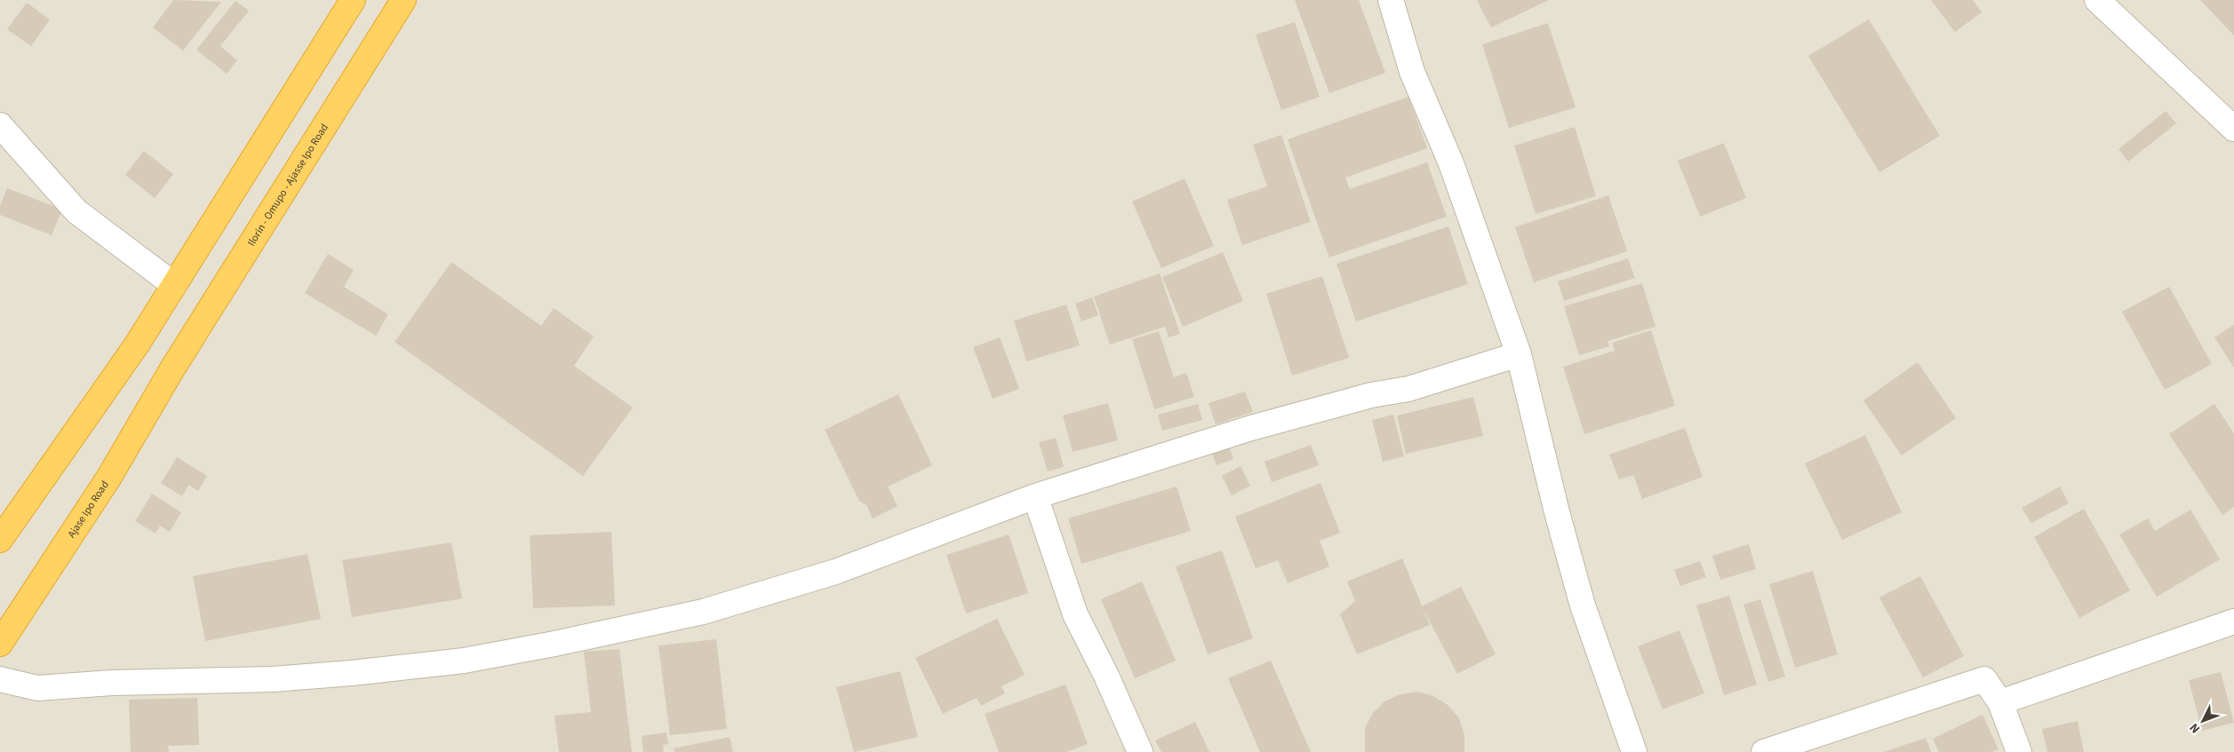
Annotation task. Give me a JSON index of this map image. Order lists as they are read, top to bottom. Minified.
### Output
{"streets":{"highway":["Ilorin - Omupo - Ajasse Ipo Road","Ajase Ipo Road"]},"crossings":[["Ilorin - Omupo - Ajasse Ipo Road","Ajase Ipo Road"]],"north":"bottom left"}
